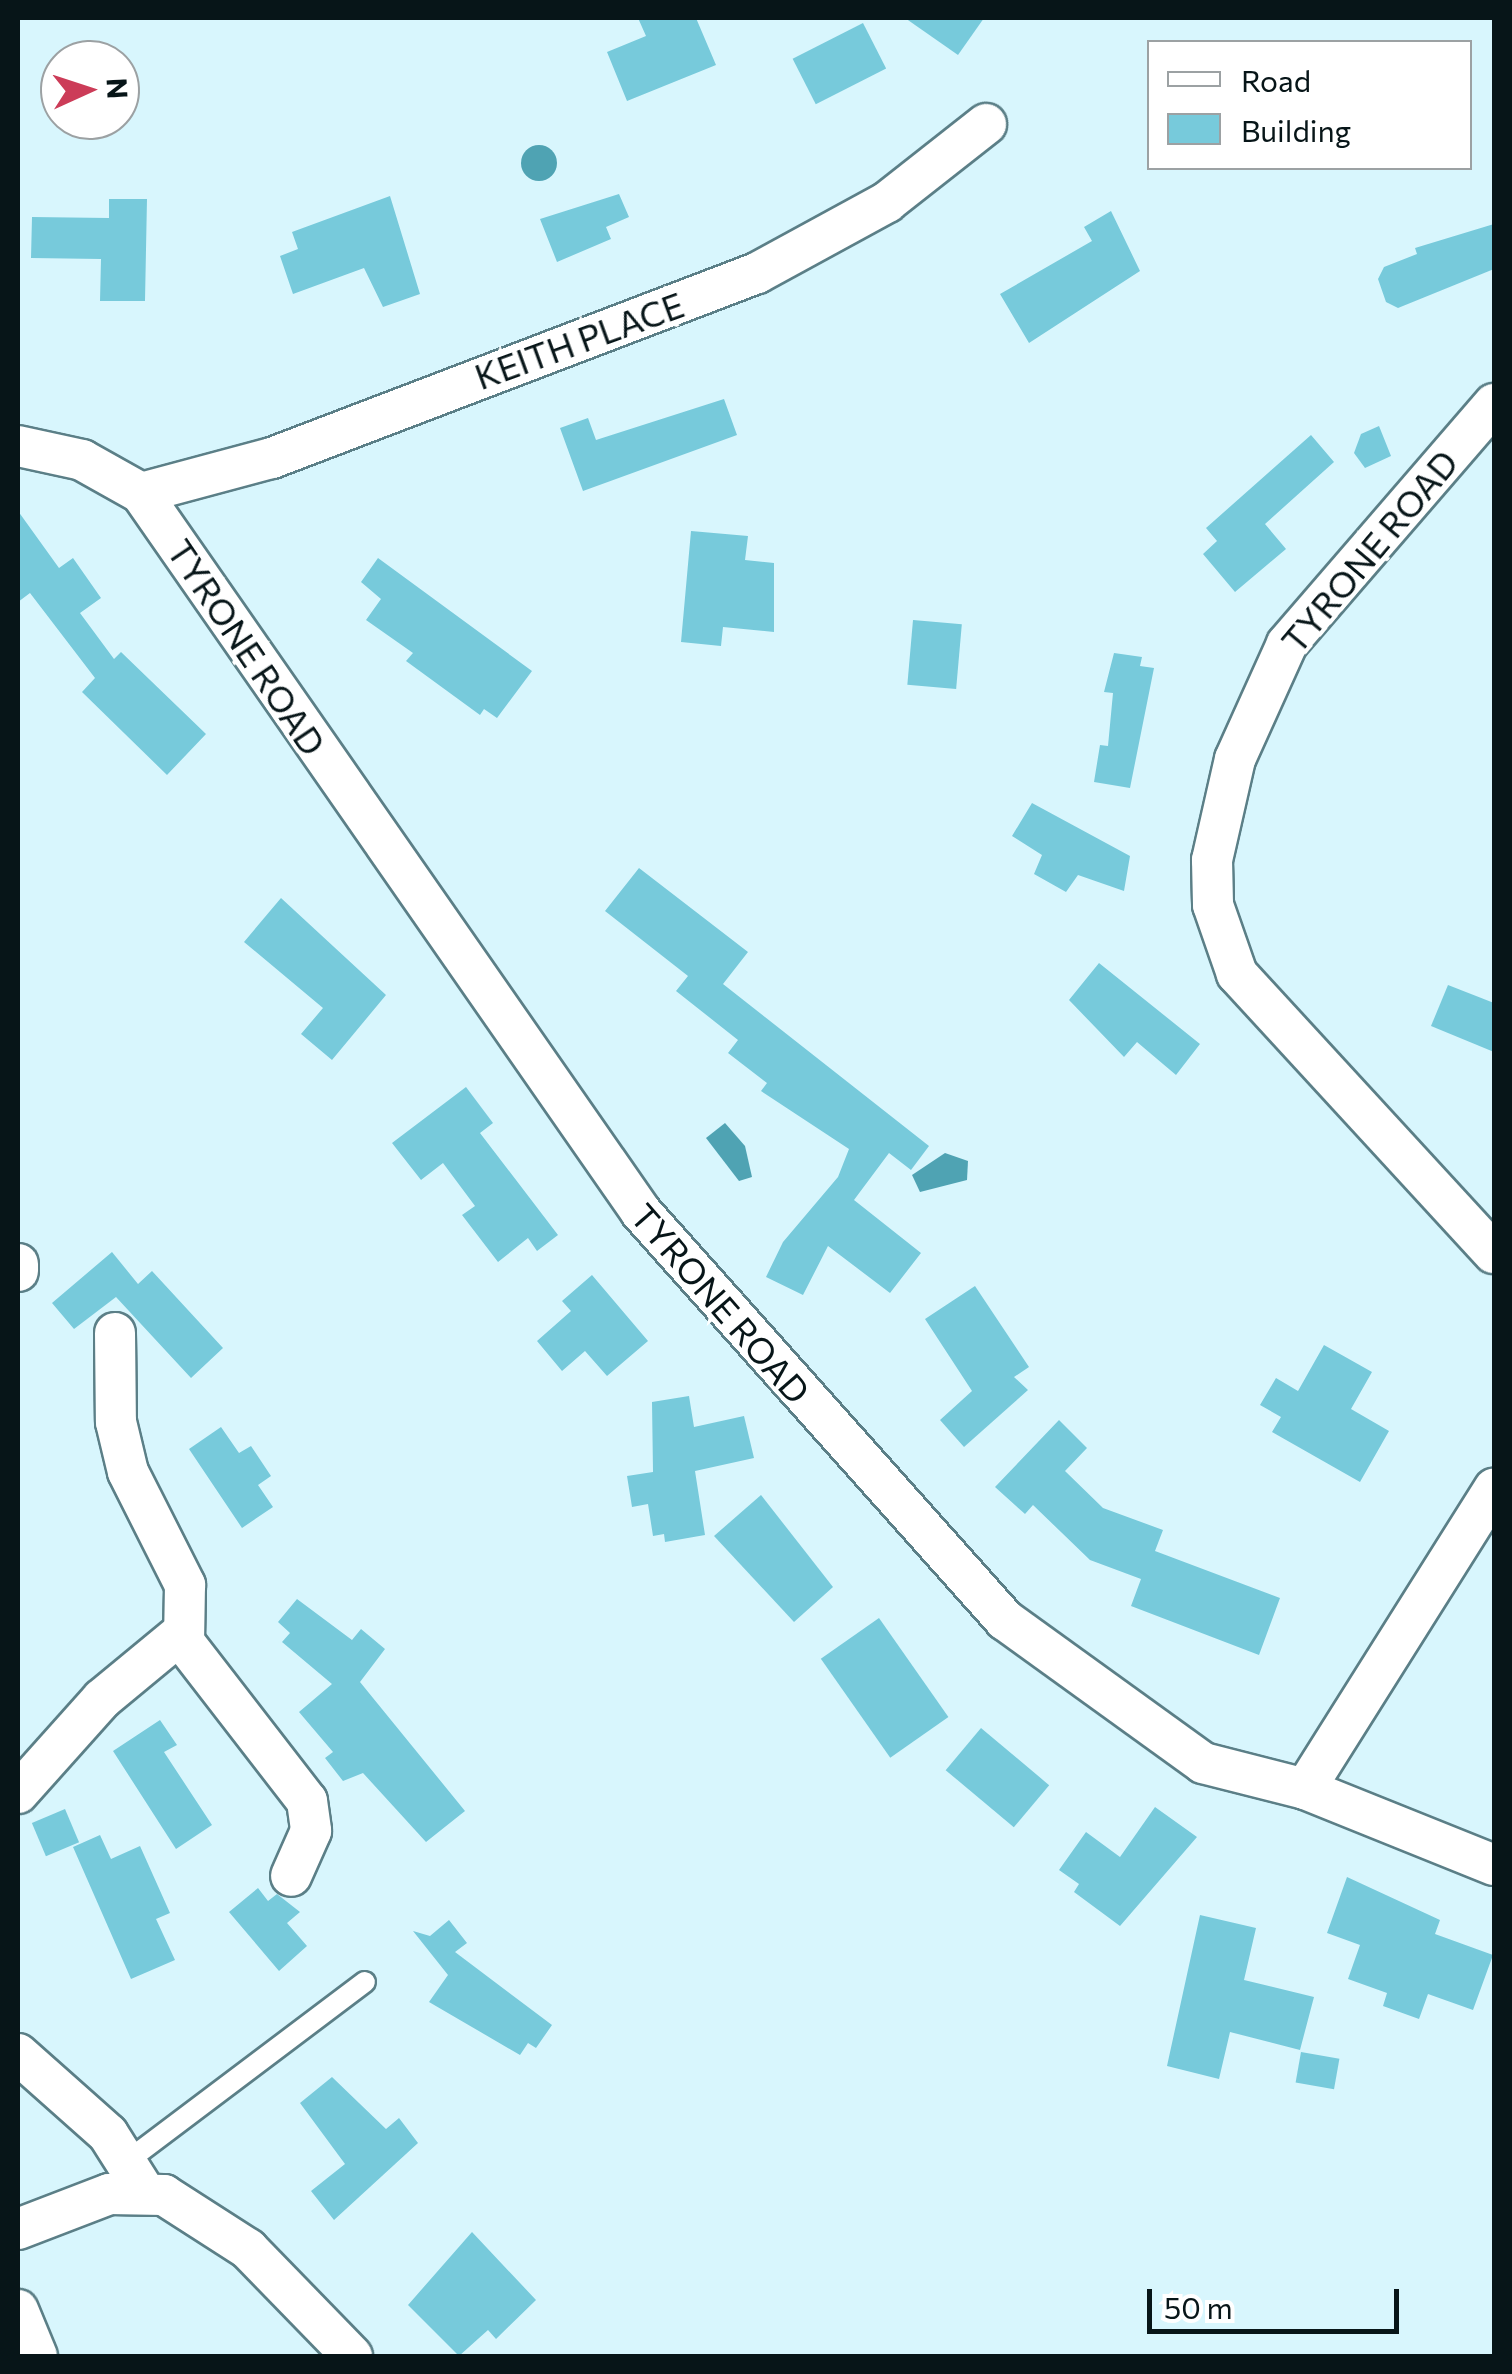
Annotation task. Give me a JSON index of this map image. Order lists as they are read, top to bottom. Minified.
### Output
{"streets":{"street":["KEITH PLACE","TYRONE ROAD"]},"crossings":[["KEITH PLACE","TYRONE ROAD"]],"legend":["Road","Building"],"scale_bar":"50 m","north":"right"}
